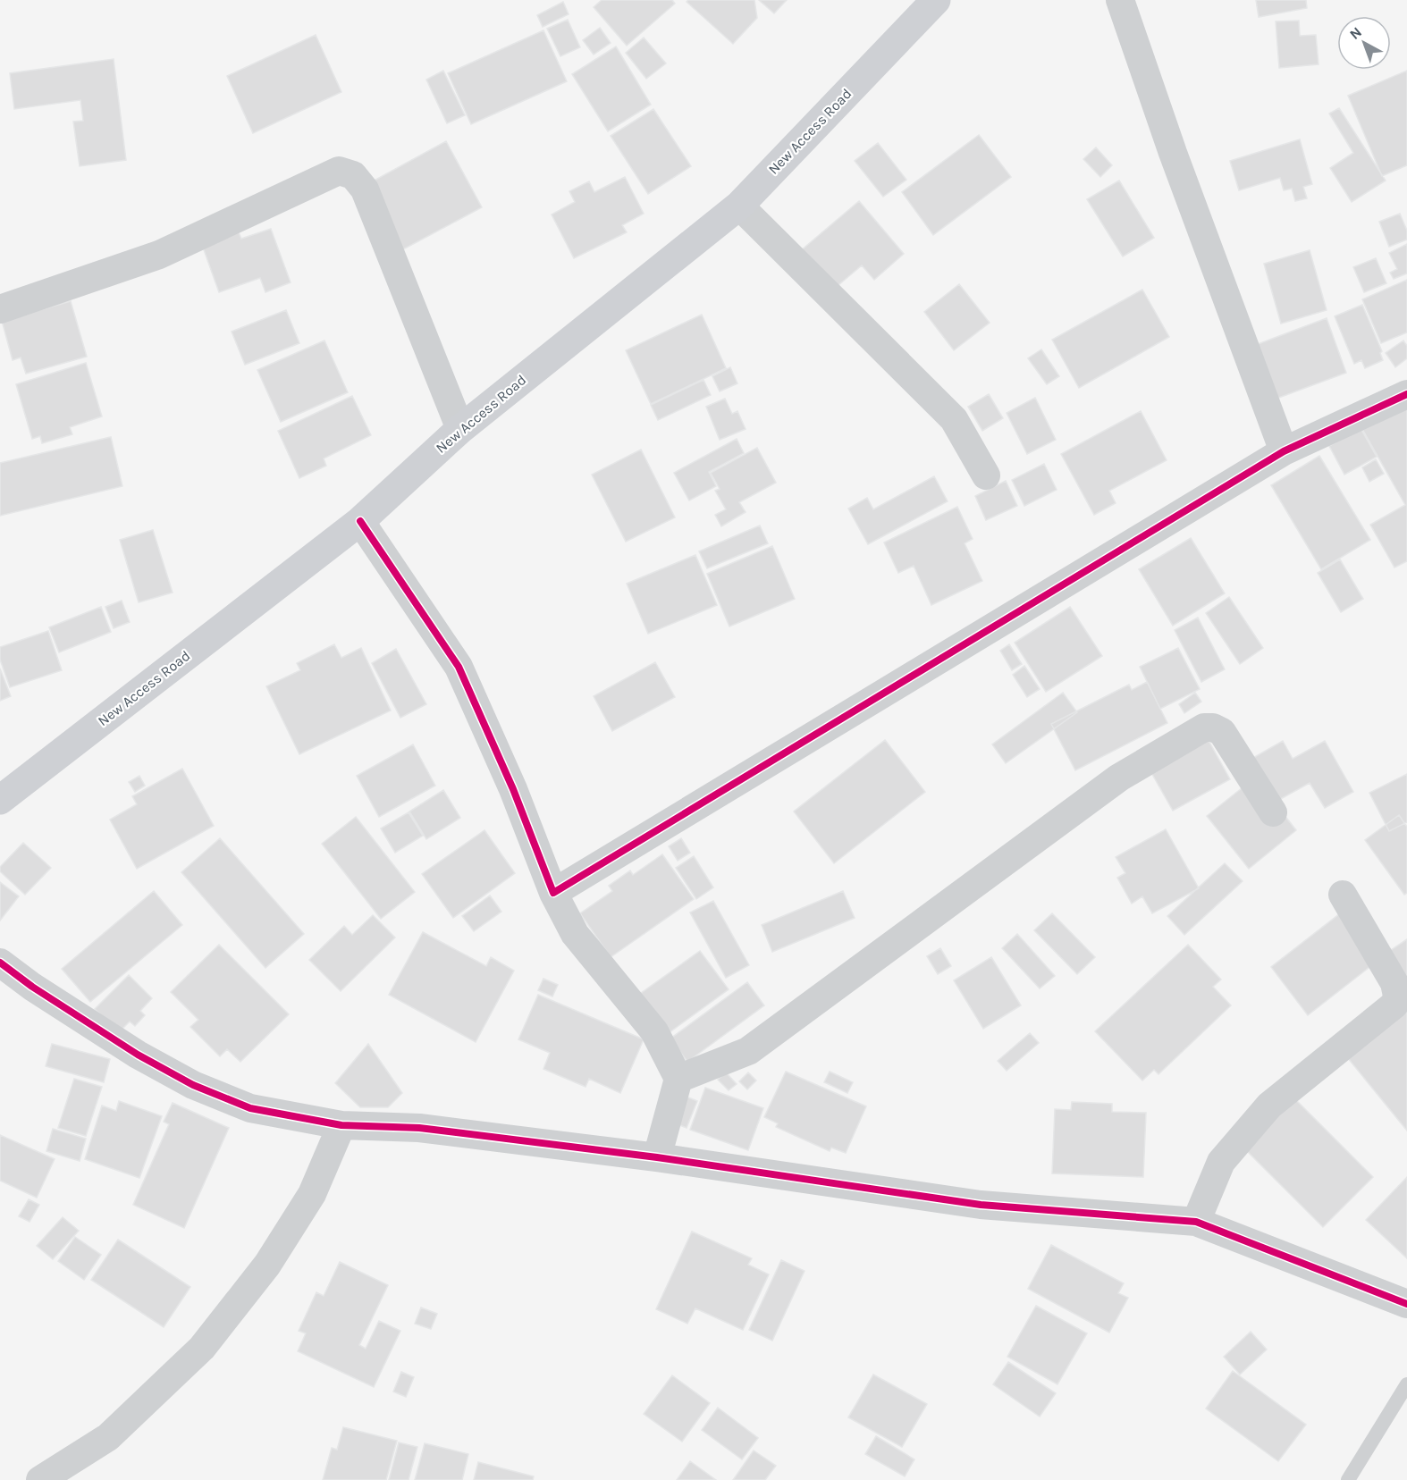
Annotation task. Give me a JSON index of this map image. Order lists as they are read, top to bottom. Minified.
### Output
{"streets":{"main road":["New Access Road"]},"north":"top left"}
